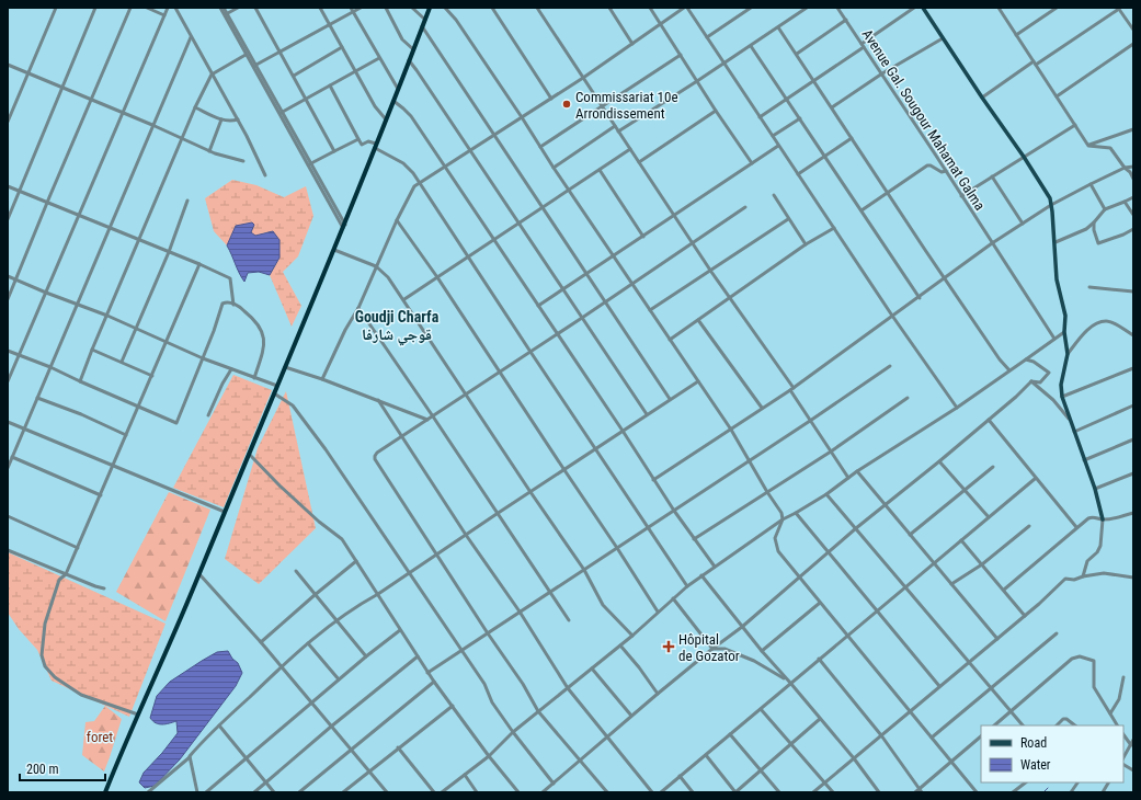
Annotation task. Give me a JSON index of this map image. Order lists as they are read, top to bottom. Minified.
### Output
{"streets":{"street":["Avenue Gal. Sougour Mahamat Galma"]},"districts":["Goudji Charfa قوجي شارفا"],"parks":["foret"],"places":{"other":["Commissariat 10e Arrondissement"],"health":["Hôpital de Gozator"]},"legend":["Road","Water"],"scale_bar":"200 m"}
